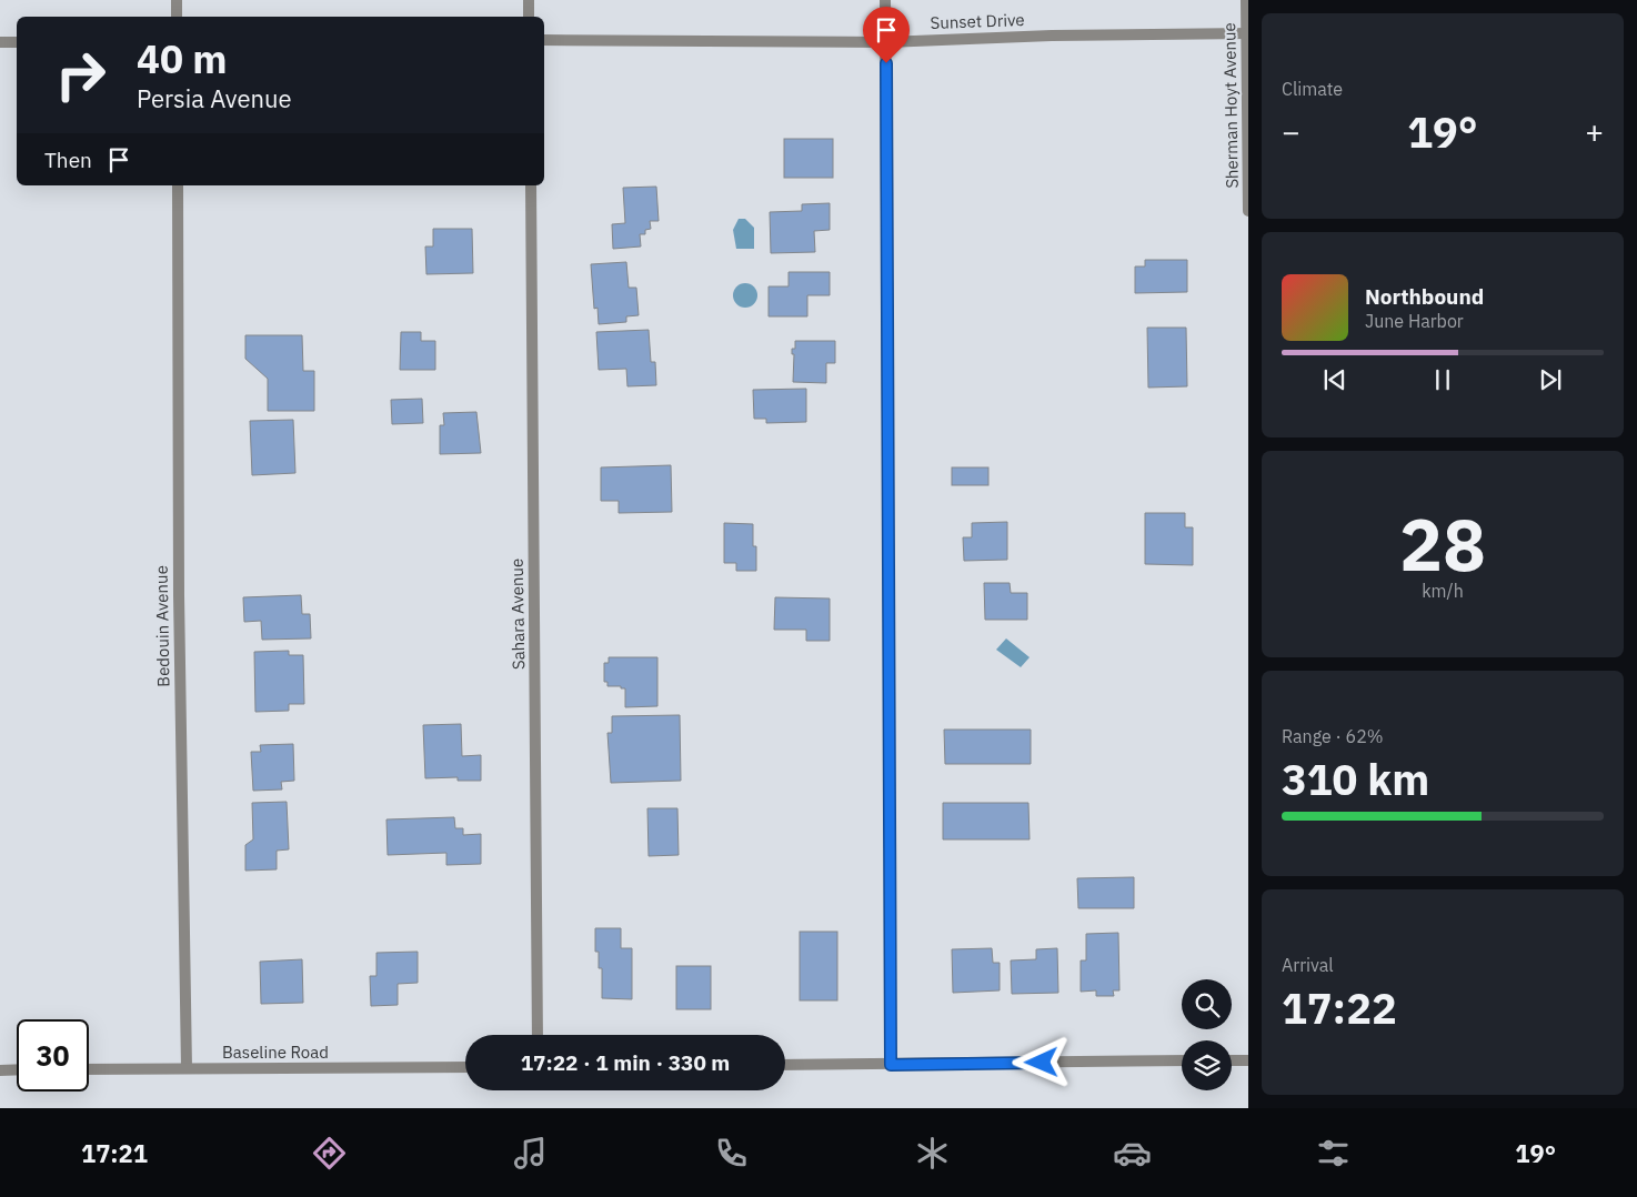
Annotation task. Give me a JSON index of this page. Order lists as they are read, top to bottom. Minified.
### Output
{"streets":{"street":["Sunset Drive","Sherman Hoyt Avenue","Sahara Avenue","Bedouin Avenue","Baseline Road"]},"crossings":[["Sunset Drive","Sherman Hoyt Avenue"],["Bedouin Avenue","Baseline Road"]],"page":{"tile":["Climate",["28","km/h"],["Range · 62%","310 km"],["Arrival","17:22"]],"turn":["40 m","Persia Avenue"],"heat":["−","19°","+"],"then":"Then","song":["Northbound","June Harbor"],"limit":"30","trip":"17:22 · 1 min · 330 m","tabs":["17:21","19°"]}}
